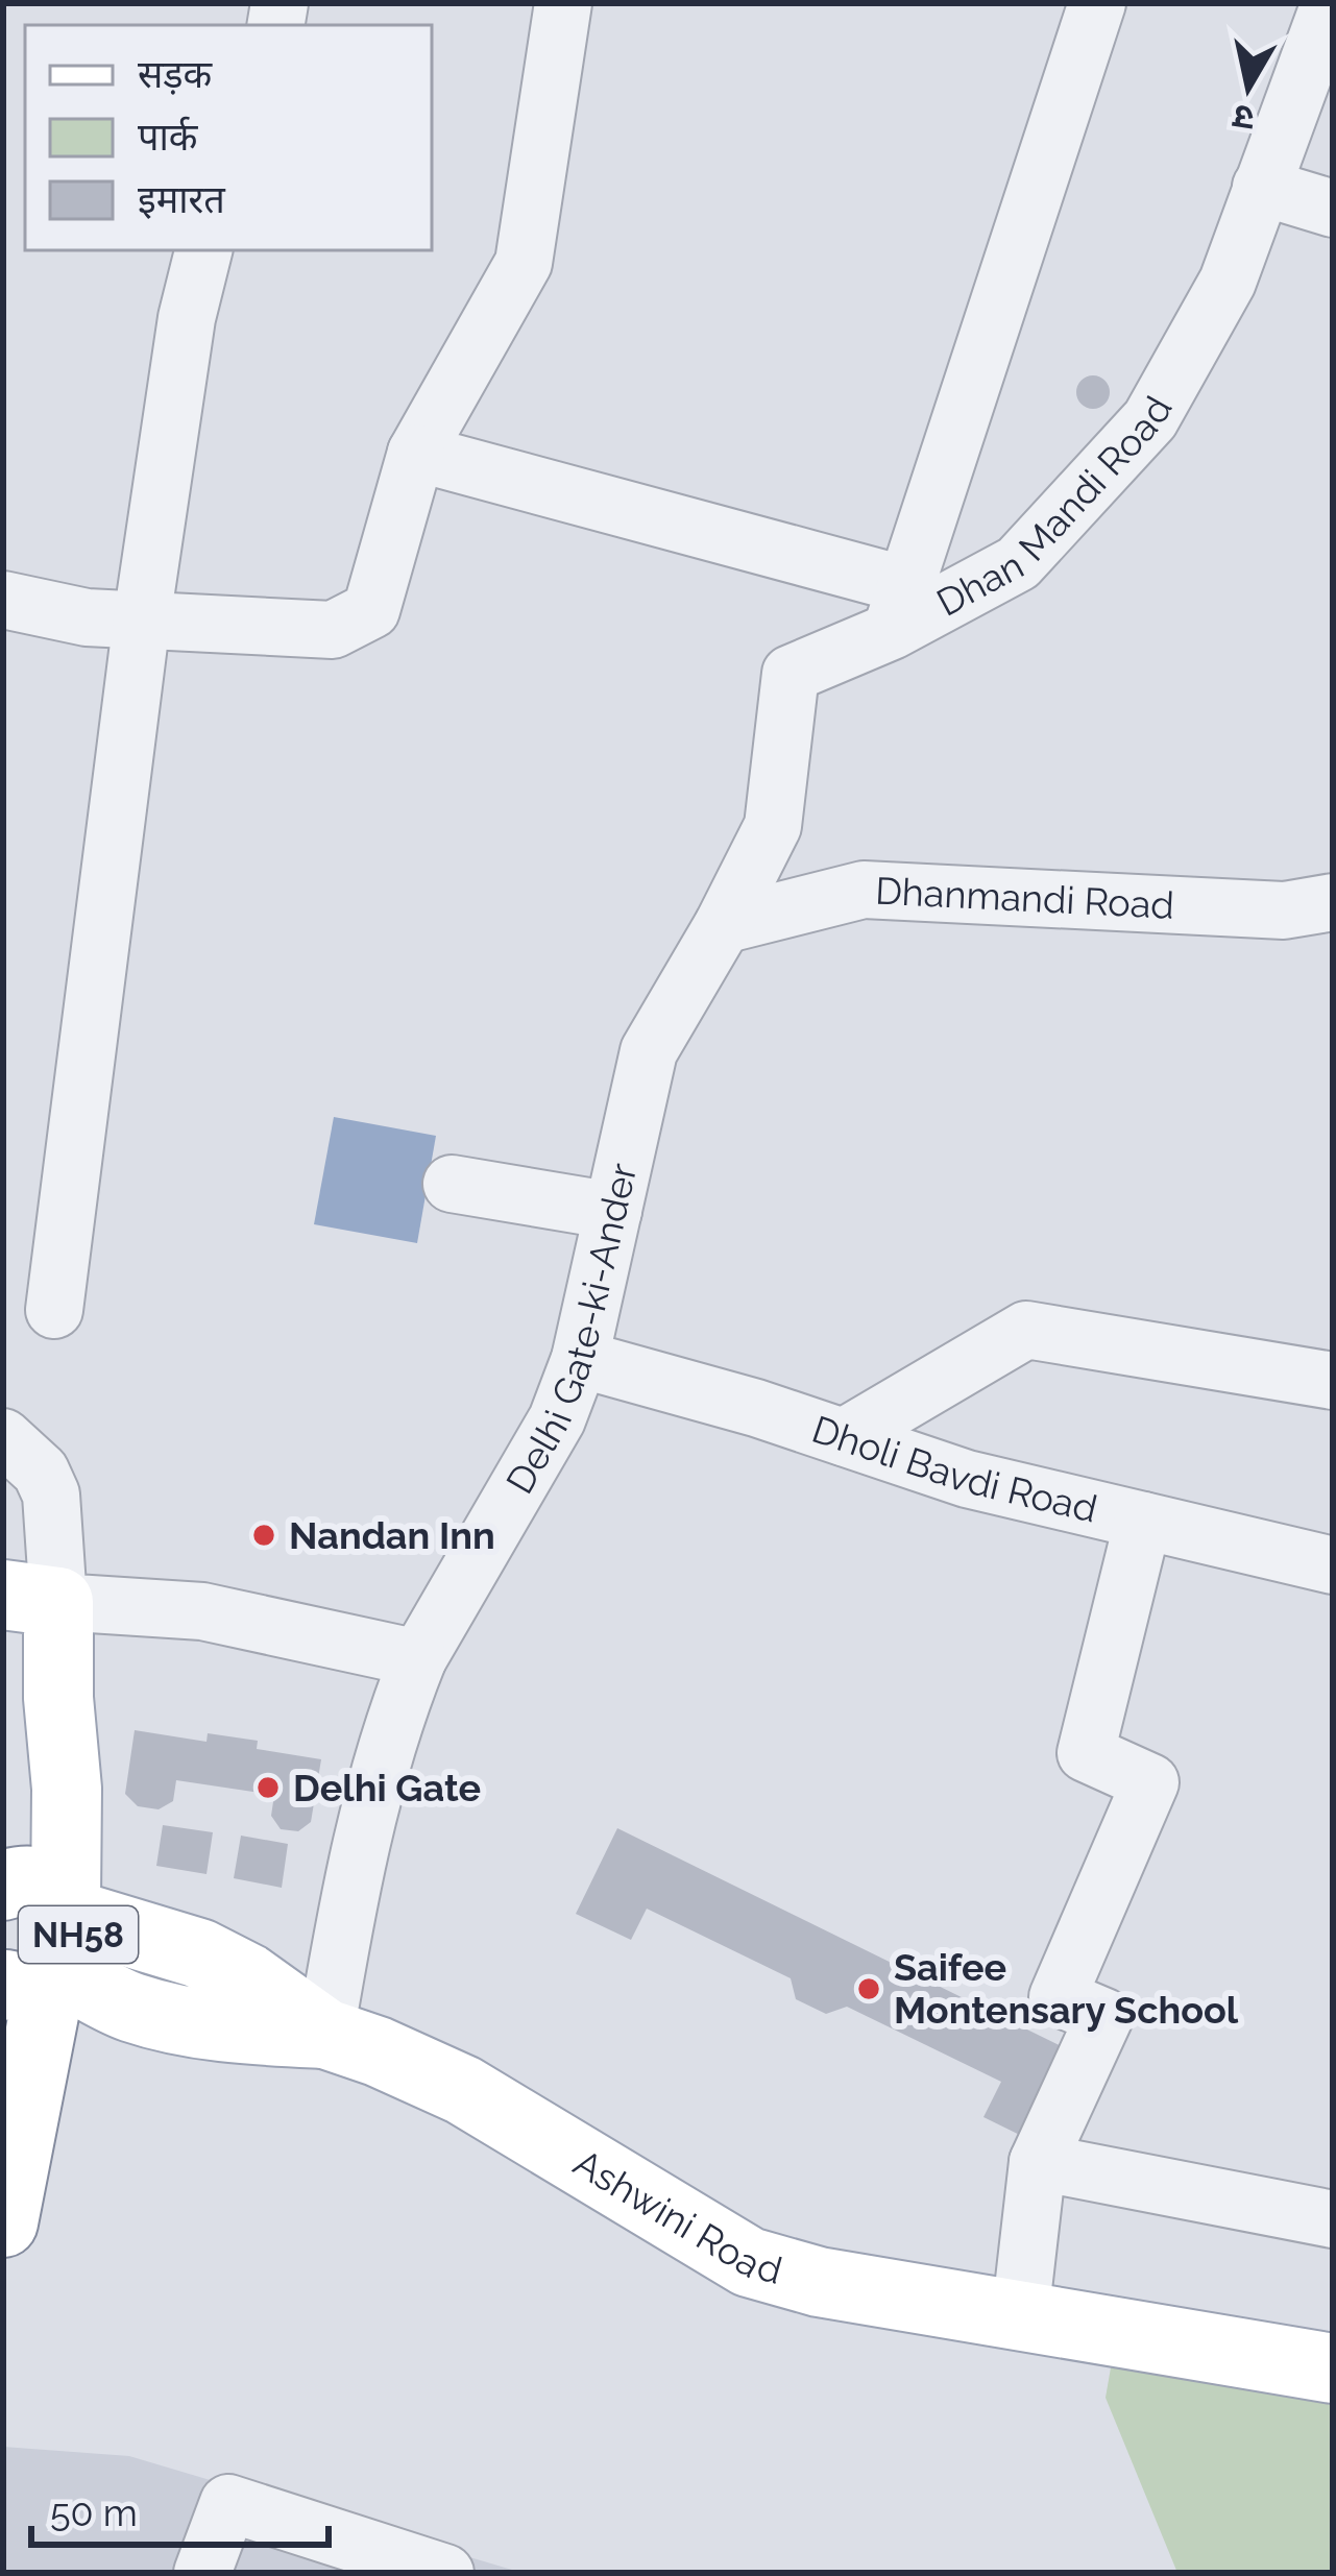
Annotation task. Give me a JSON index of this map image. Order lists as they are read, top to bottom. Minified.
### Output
{"streets":{"main road":["NH58","Ashwini Road"],"street":["Dhan Mandi Road","Dhanmandi Road","Delhi Gate-ki-Ander","Dholi Bavdi Road"]},"crossings":[["Dhan Mandi Road","Dhanmandi Road"],["Dhan Mandi Road","Delhi Gate-ki-Ander"],["Dhanmandi Road","Delhi Gate-ki-Ander"],["Delhi Gate-ki-Ander","Dholi Bavdi Road"],["Delhi Gate-ki-Ander","Ashwini Road"],["NH58","Ashwini Road"]],"places":["Nandan Inn","Delhi Gate","Saifee Montensary School"],"legend":["सड़क","पार्क","इमारत"],"scale_bar":"50 m","north":"bottom"}
